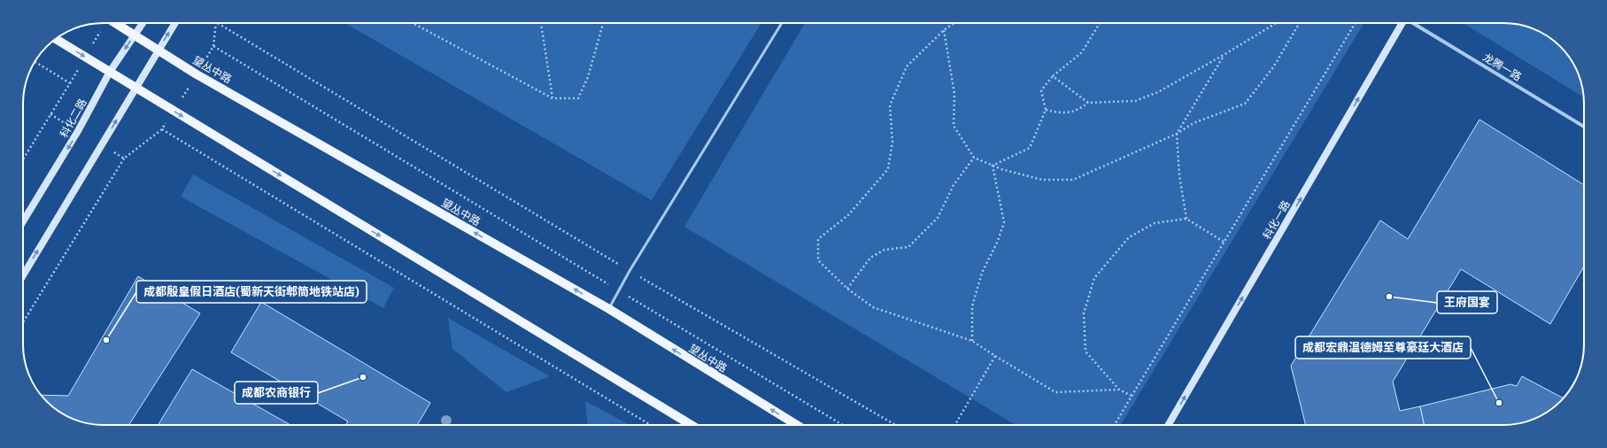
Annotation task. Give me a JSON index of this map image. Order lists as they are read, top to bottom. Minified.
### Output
{"streets":{"main road":["望丛中路"],"street":["龙腾一路","科化二路","科化一路"]},"crossings":[["望丛中路","科化二路"]],"one_way":["科化一路"],"places":["王府国宴","成都殷皇假日酒店(蜀新天街郫筒地铁站店)","成都农商银行","成都宏鼎温德姆至尊豪廷大酒店"]}
